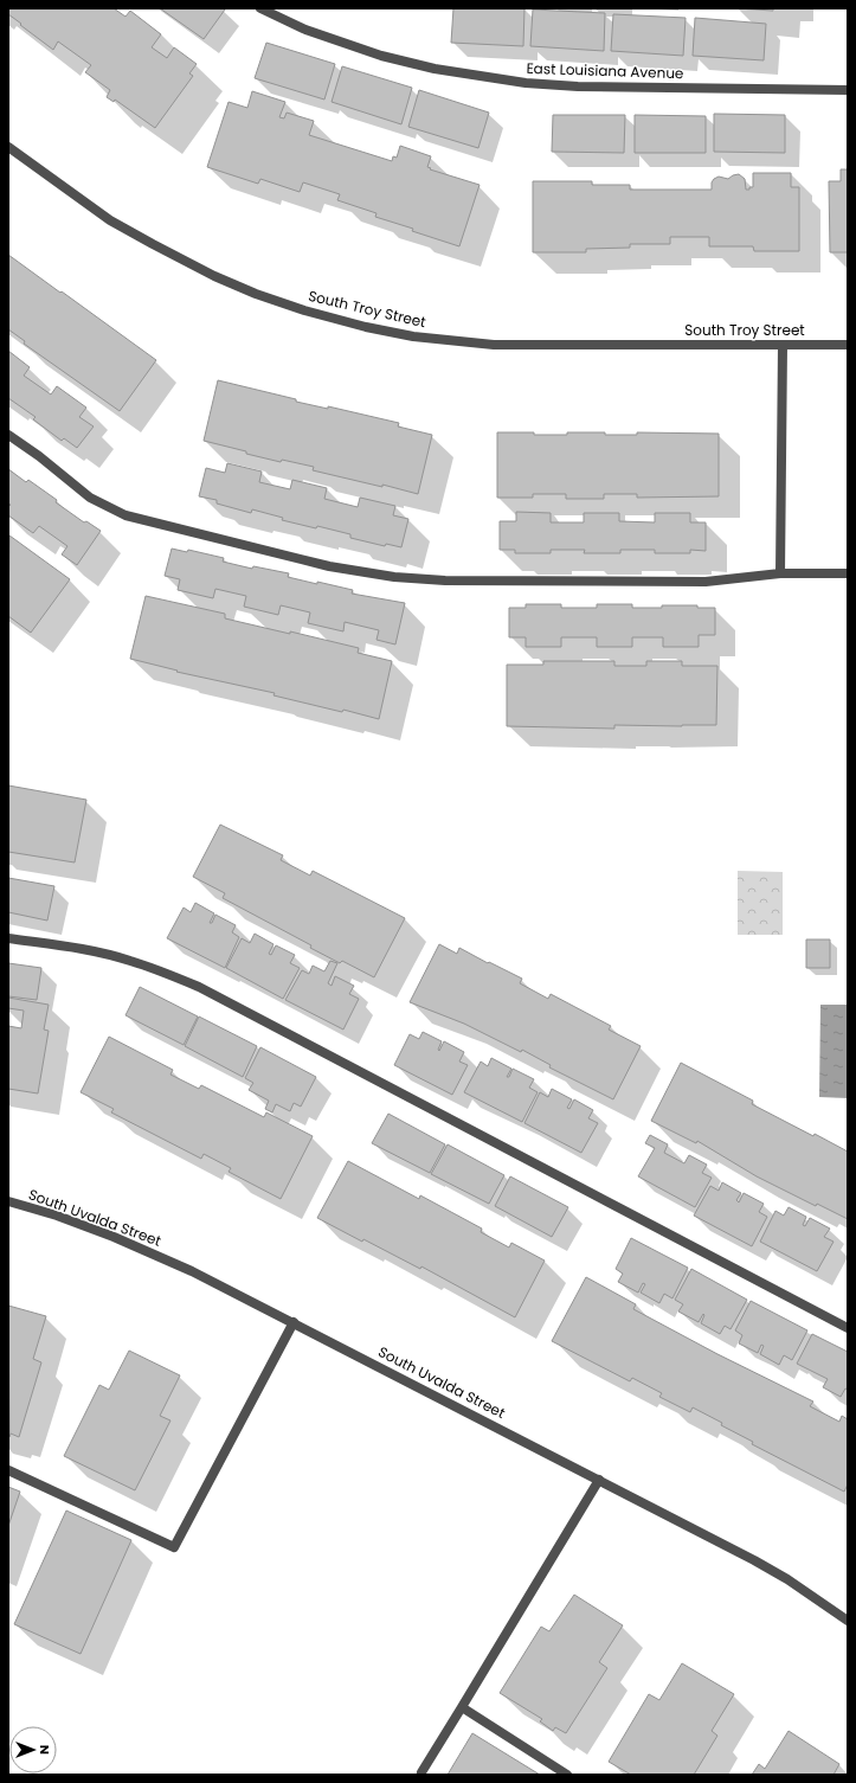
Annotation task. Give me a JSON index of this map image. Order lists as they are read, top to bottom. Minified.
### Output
{"streets":{"street":["East Louisiana Avenue","South Troy Street","South Uvalda Street"]},"north":"right"}
